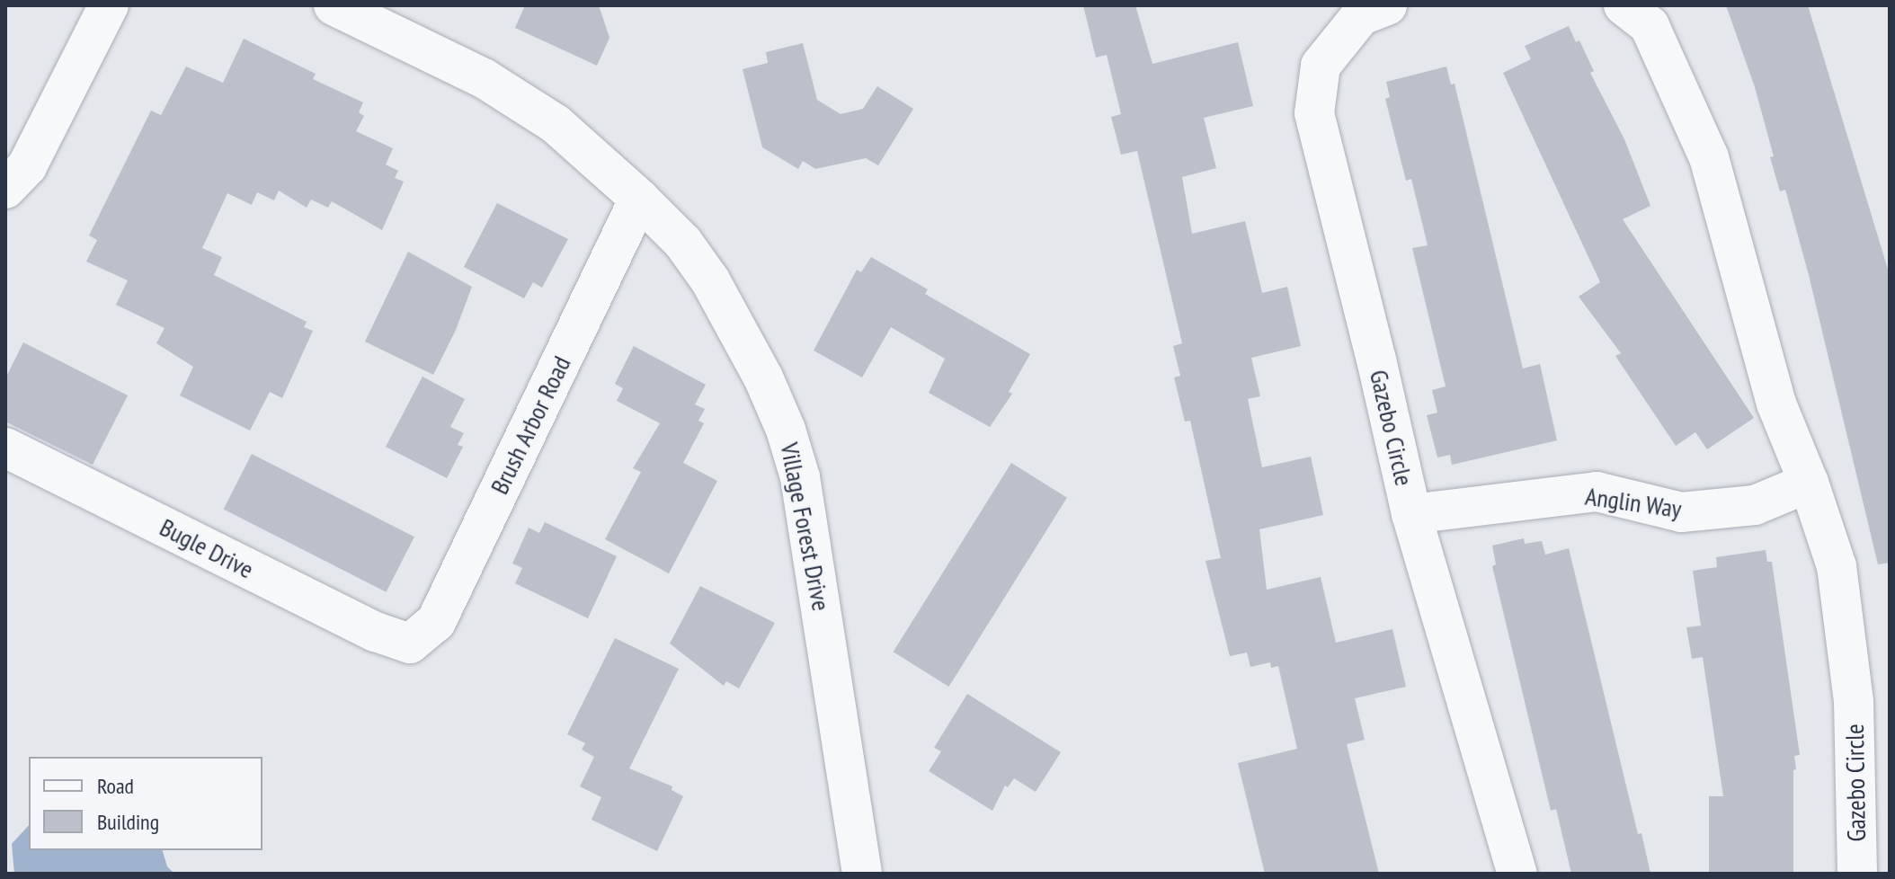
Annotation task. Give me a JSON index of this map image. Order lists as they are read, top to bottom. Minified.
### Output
{"streets":{"lane":["Brush Arbor Road","Gazebo Circle","Anglin Way","Village Forest Drive","Bugle Drive"]},"crossings":[["Brush Arbor Road","Village Forest Drive"],["Brush Arbor Road","Bugle Drive"],["Gazebo Circle","Anglin Way"]],"legend":["Road","Building"]}
